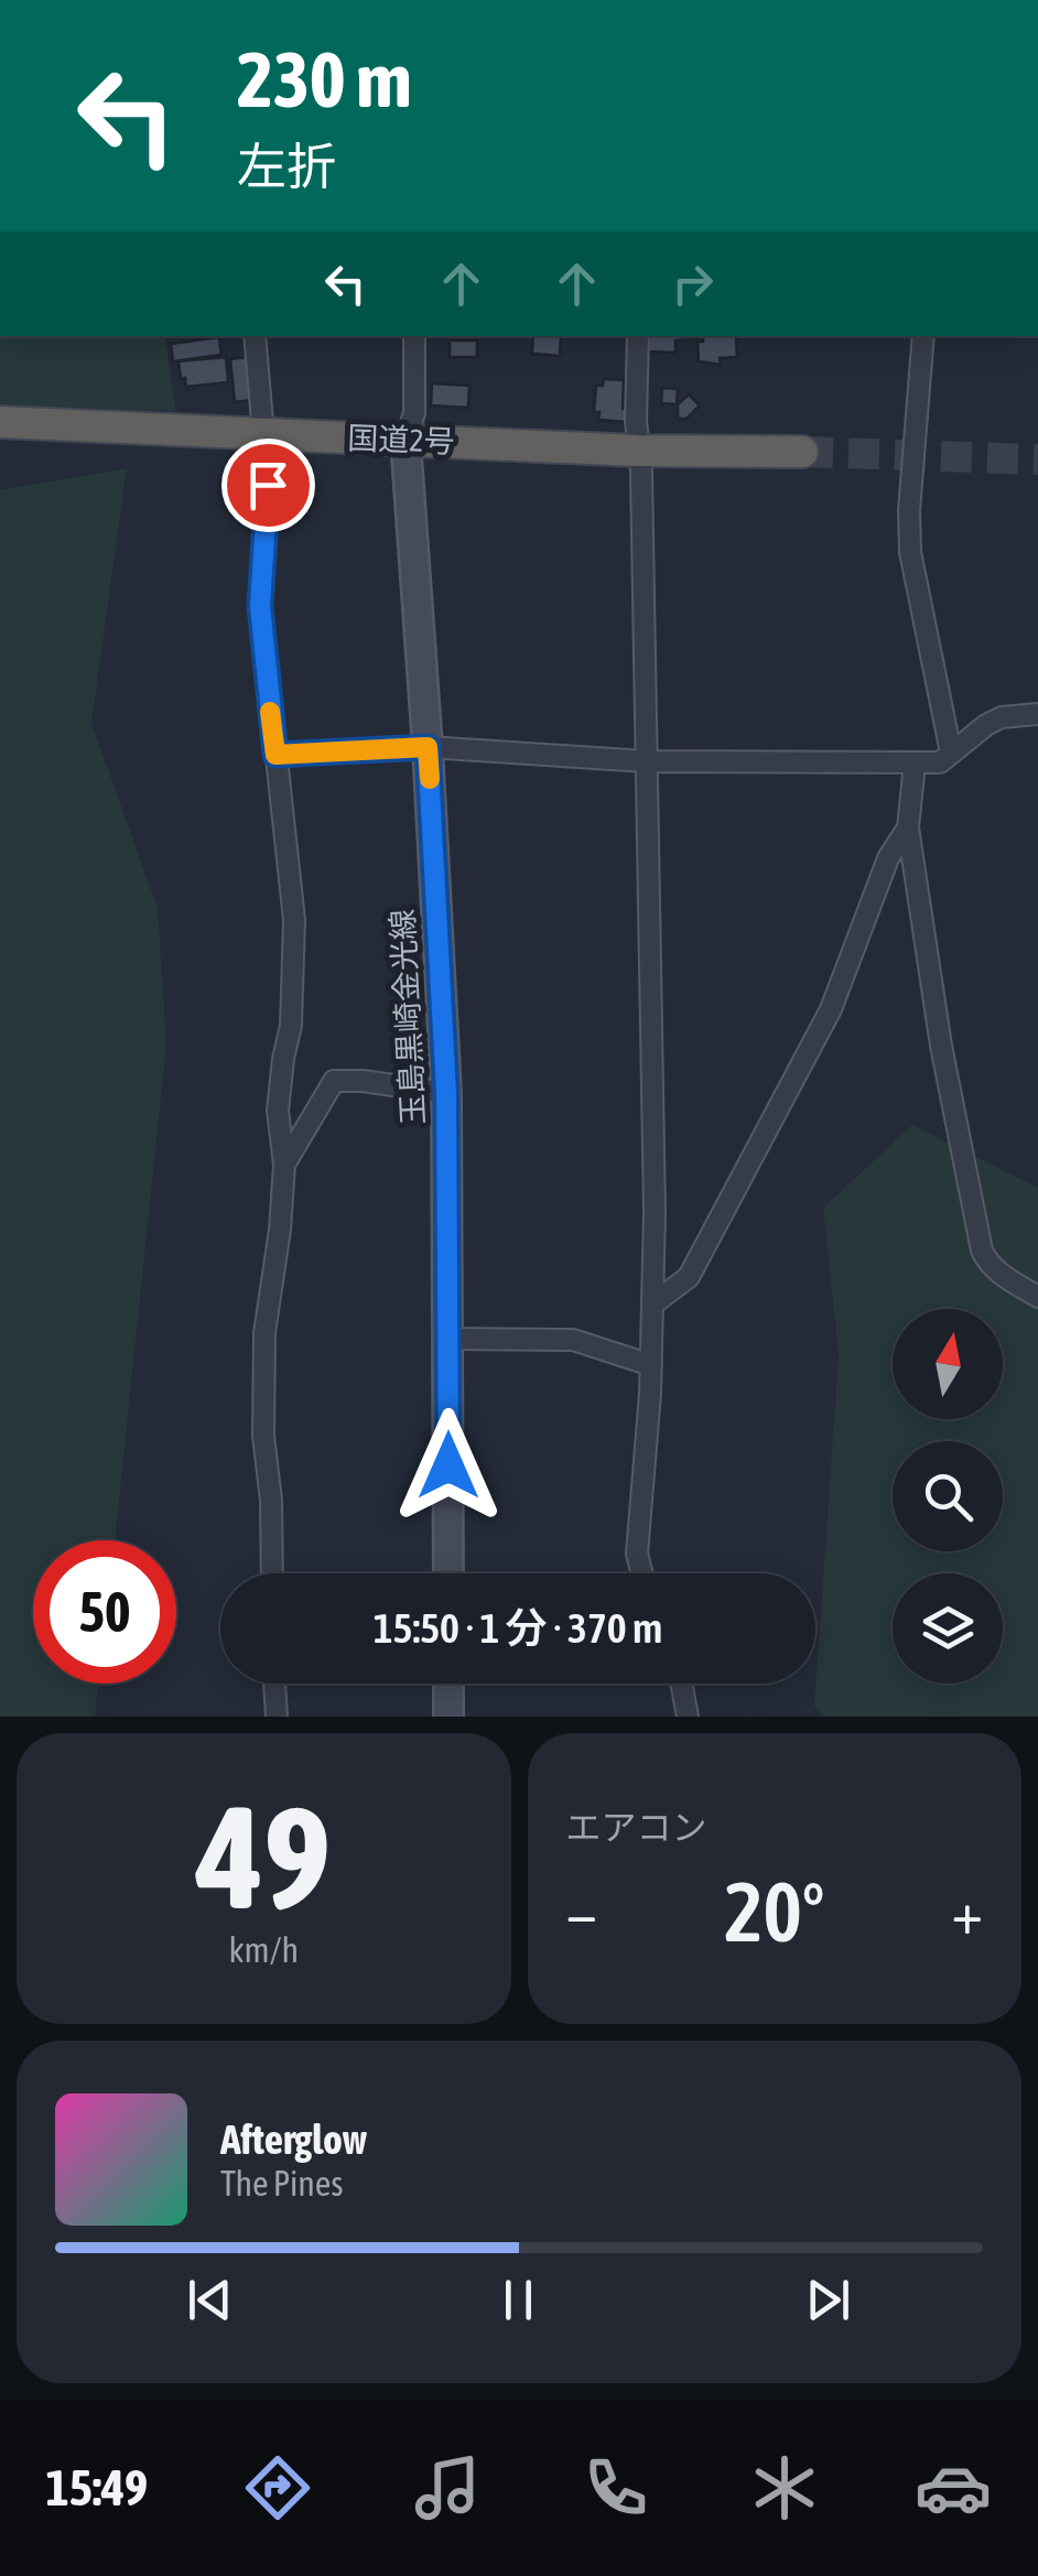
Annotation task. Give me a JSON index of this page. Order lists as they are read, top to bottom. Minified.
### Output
{"streets":{"highway":["国道2号"],"main road":["玉島黒崎金光線"]},"crossings":[["国道2号","玉島黒崎金光線"]],"north":"top","page":{"turn":["230 m","左折"],"limit":"50","trip":"15:50 · 1 分 · 370 m","tile":[["49","km/h"],"エアコン"],"heat":["−","20°","+"],"song":["Afterglow","The Pines"],"tabs":"15:49"}}
